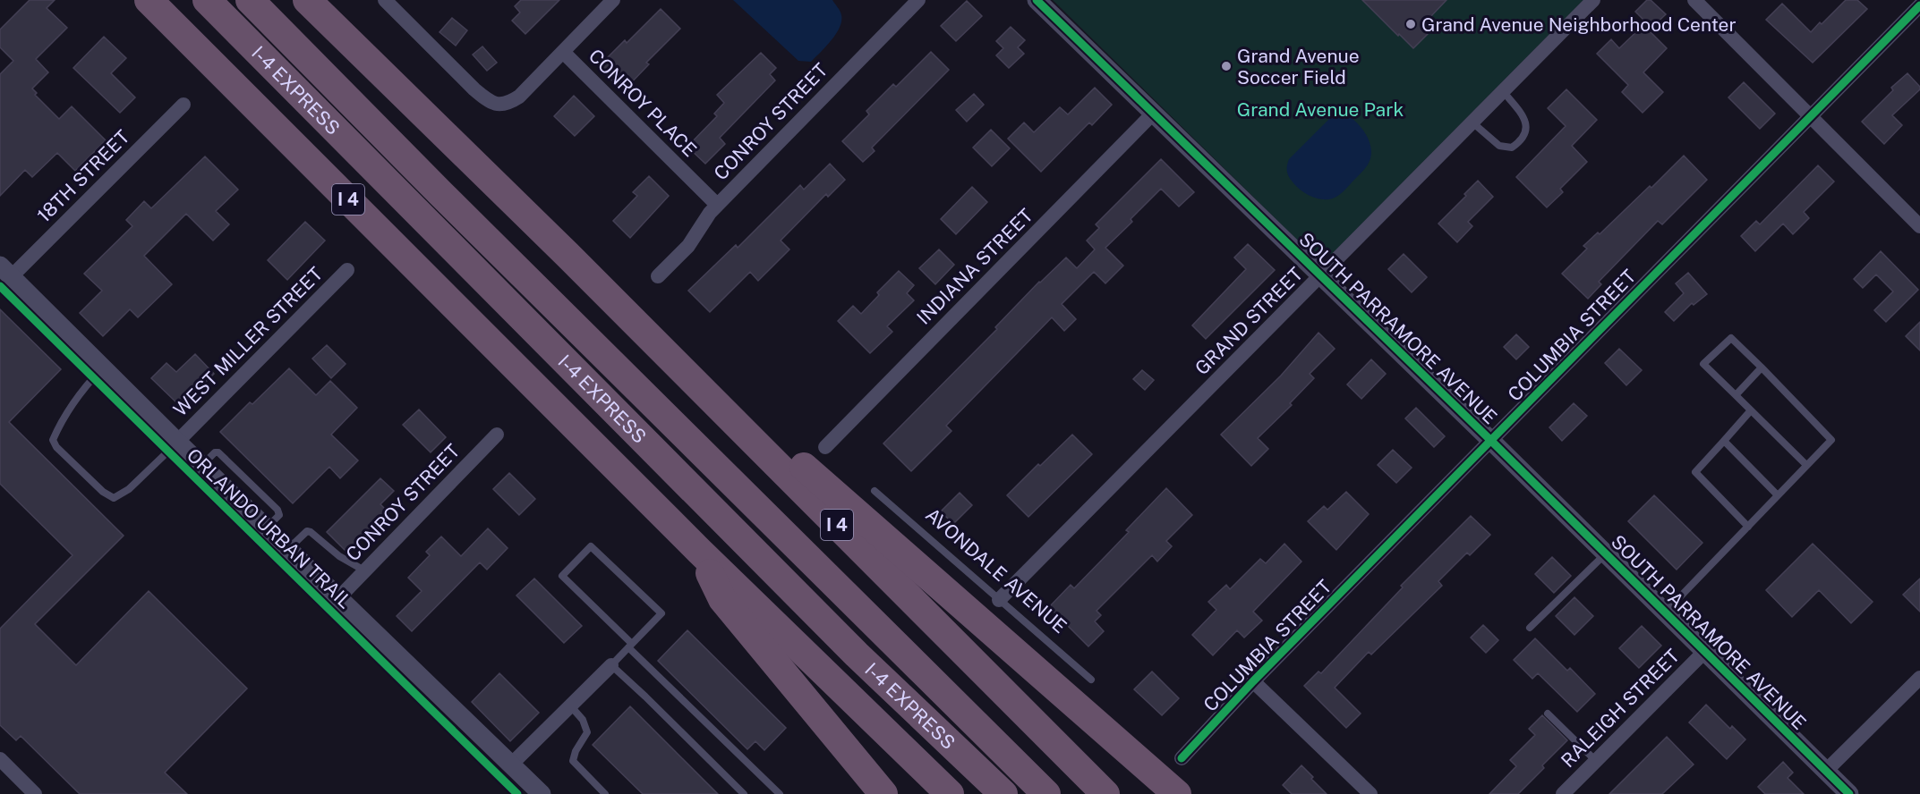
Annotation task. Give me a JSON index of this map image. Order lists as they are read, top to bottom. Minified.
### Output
{"streets":{"highway":["I-4 EXPRESS","I 4"],"street":["CONROY PLACE","CONROY STREET","18TH STREET","INDIANA STREET","GRAND STREET","SOUTH PARRAMORE AVENUE","COLUMBIA STREET","WEST MILLER STREET","RALEIGH STREET"],"lane":["AVONDALE AVENUE"],"cycle path":["ORLANDO URBAN TRAIL"]},"crossings":[["CONROY PLACE","CONROY STREET"],["INDIANA STREET","SOUTH PARRAMORE AVENUE"],["GRAND STREET","SOUTH PARRAMORE AVENUE"],["GRAND STREET","AVONDALE AVENUE"],["SOUTH PARRAMORE AVENUE","COLUMBIA STREET"],["SOUTH PARRAMORE AVENUE","RALEIGH STREET"]],"parks":["Grand Avenue Park"],"places":["Grand Avenue Neighborhood Center","Grand Avenue Soccer Field"]}
